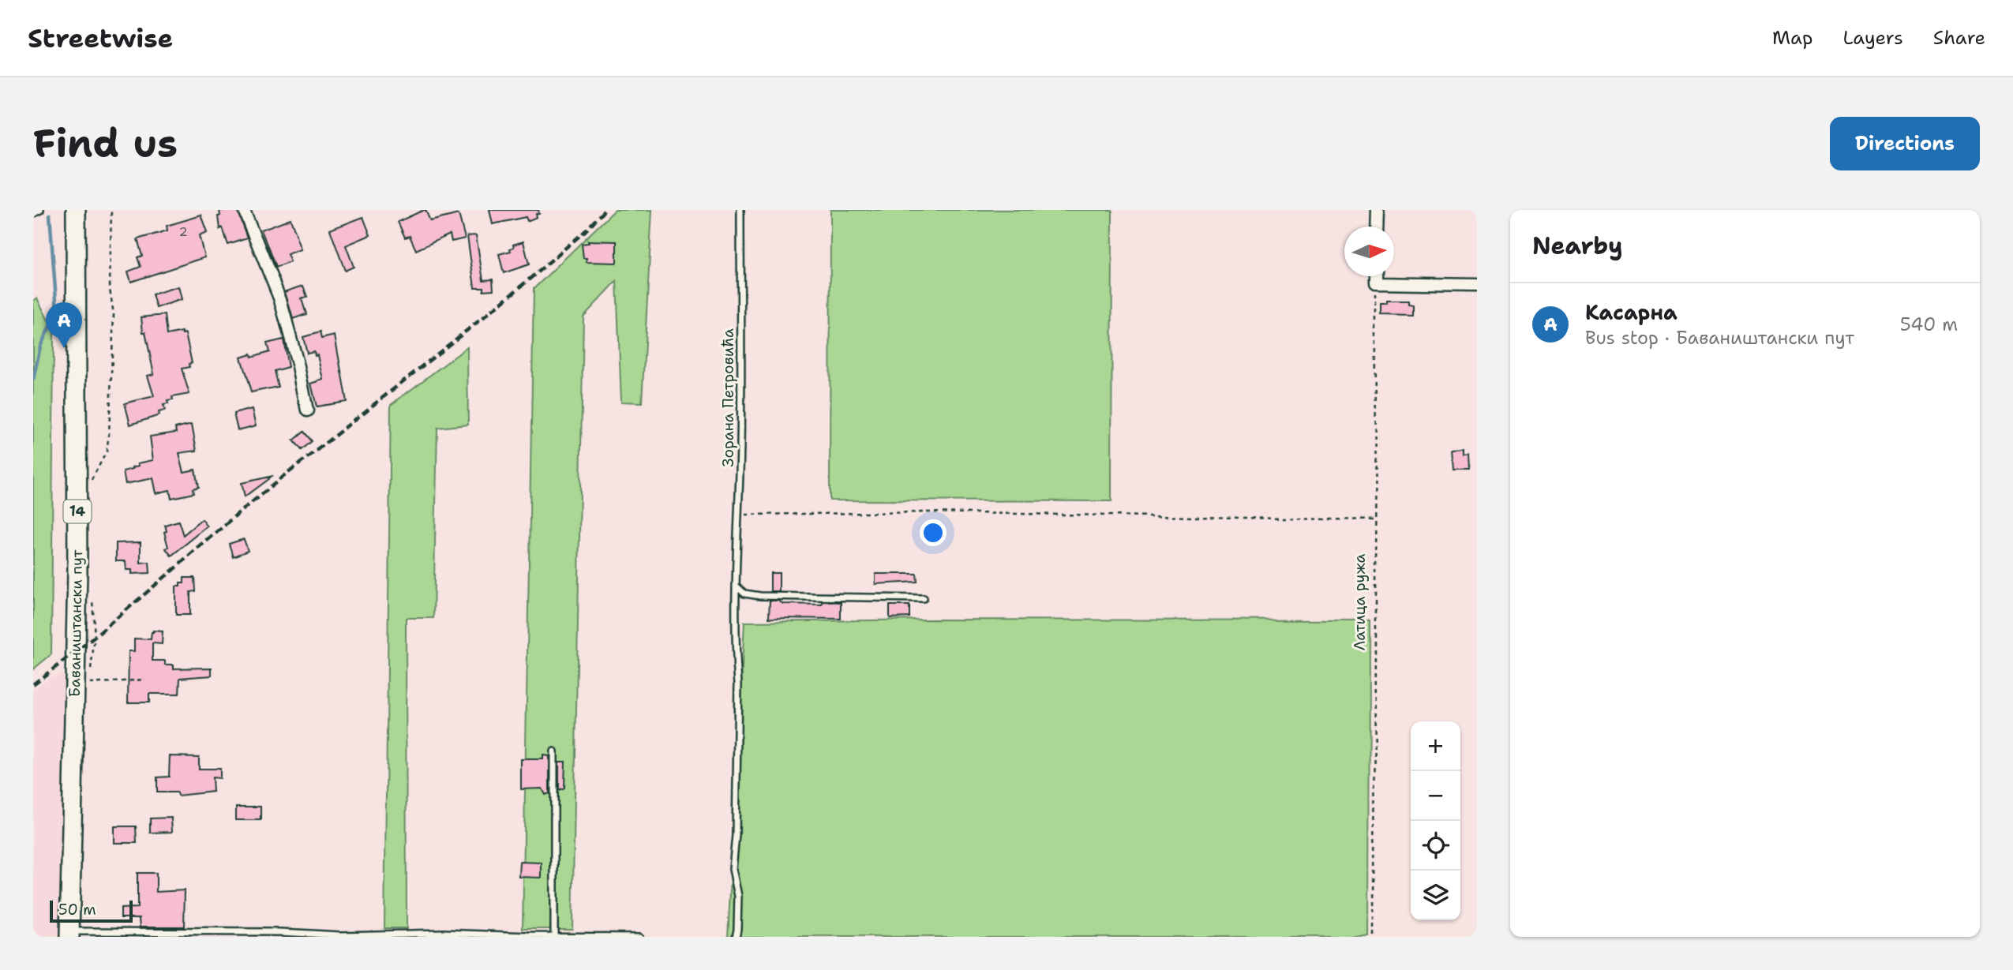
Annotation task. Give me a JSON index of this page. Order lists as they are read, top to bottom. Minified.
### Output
{"streets":{"main road":["14","Баваништански пут"],"lane":["Зорана Петровића"],"path":["Латица ружа"]},"house_numbers":["2"],"scale_bar":"50 m","north":"right","page":{"header":"Streetwise","nav":["Map","Layers","Share"],"buttons":"Directions","title":"Find us","heading":"Nearby","list":[{"mark":"A","name":"Касарна","note":"Bus stop · Баваништански пут","value":"540 m"}],"pins":"A","map_buttons":["+","−"],"scale":"50 m"}}
